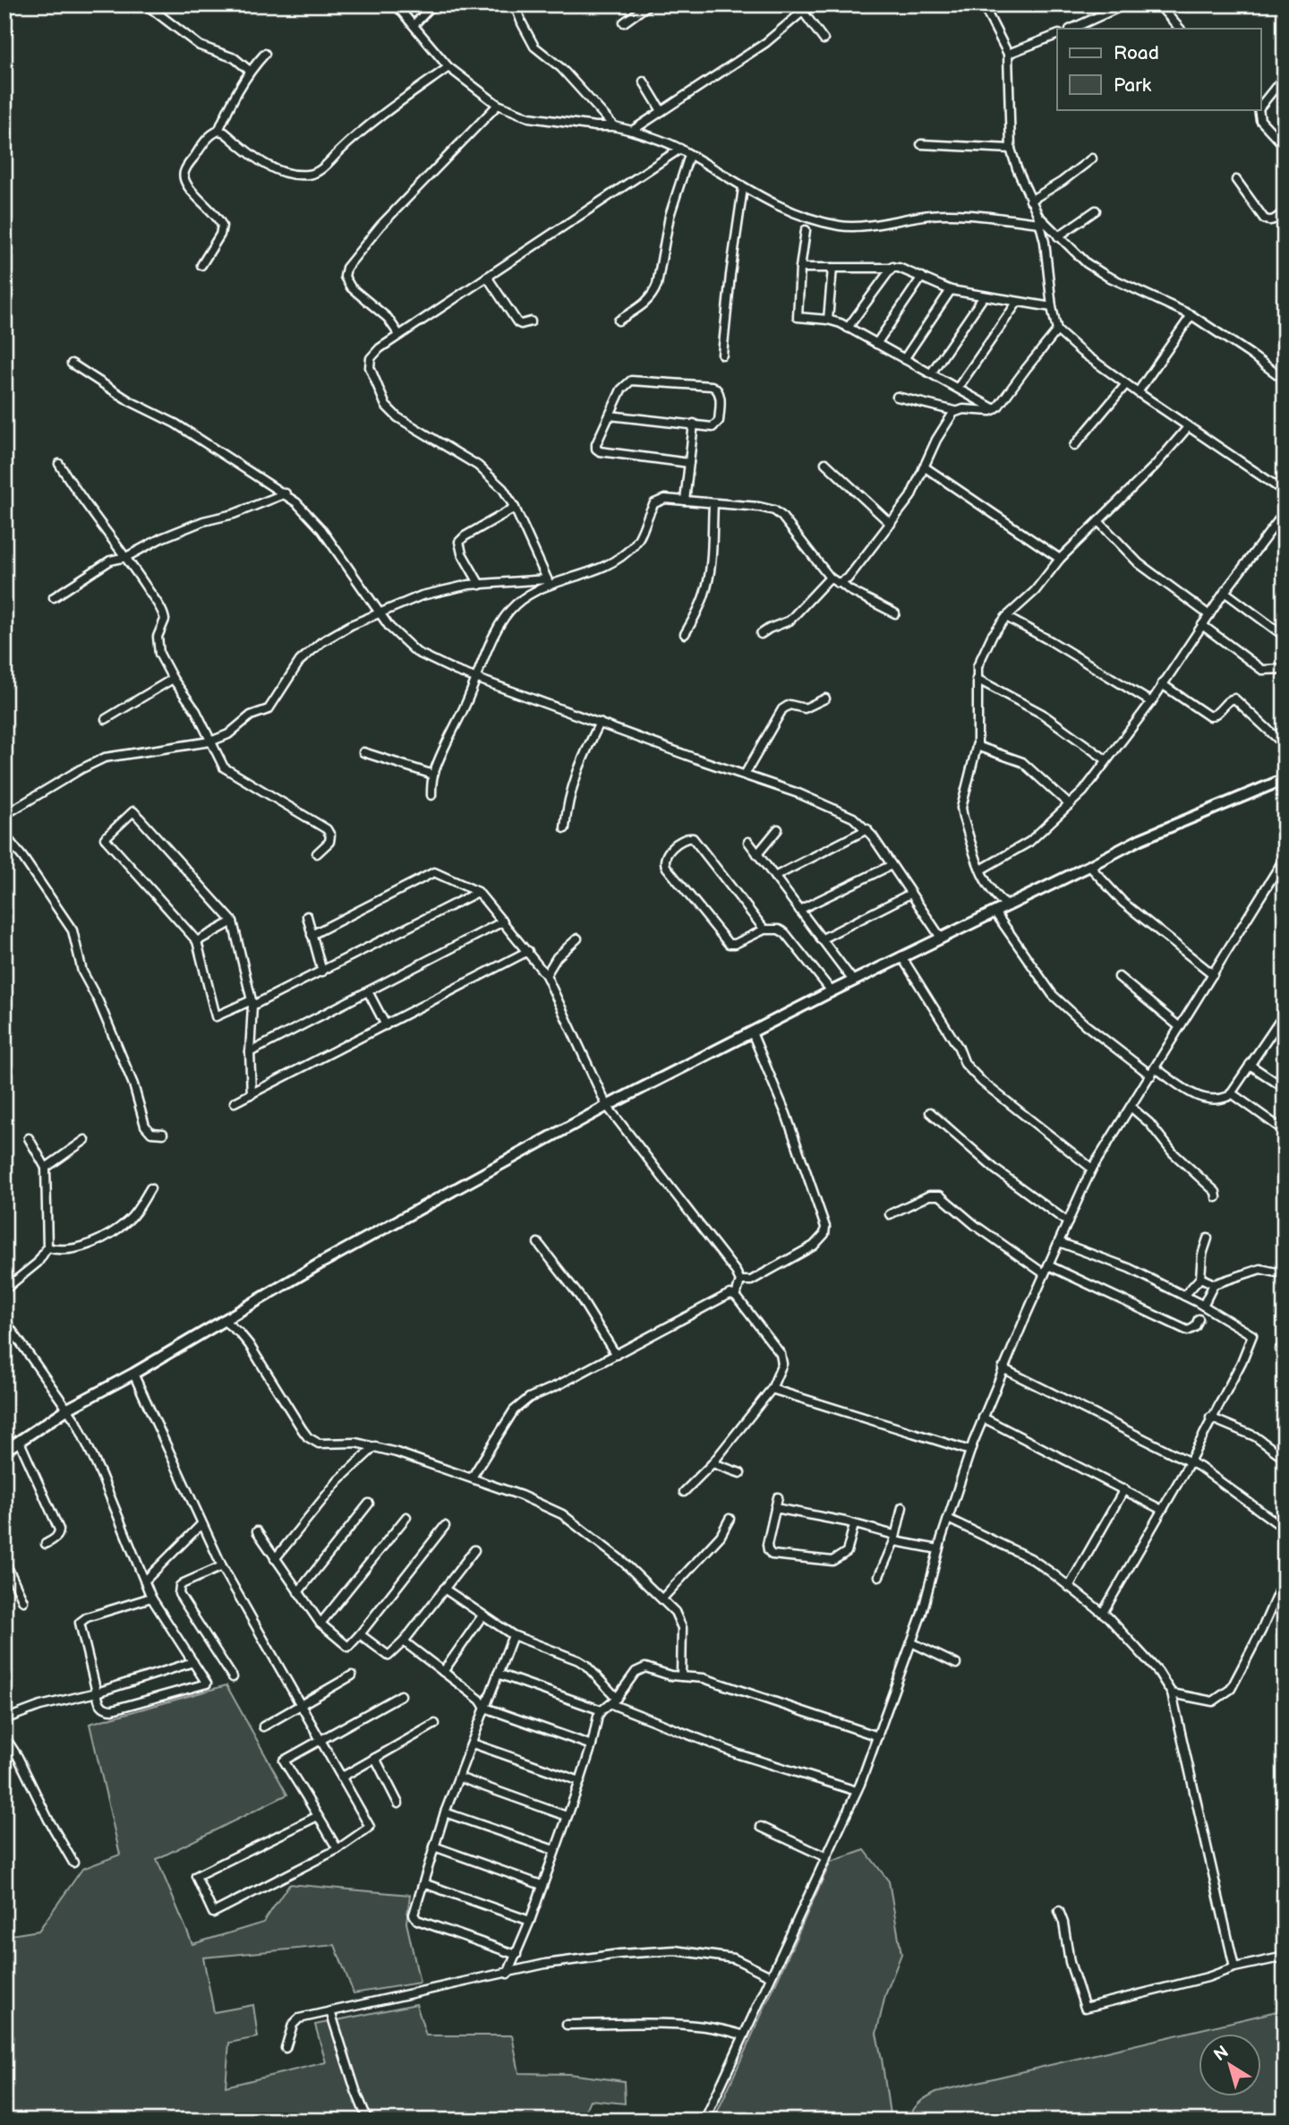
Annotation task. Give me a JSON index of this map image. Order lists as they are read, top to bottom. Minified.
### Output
{"legend":["Road","Park"],"north":"top left"}
